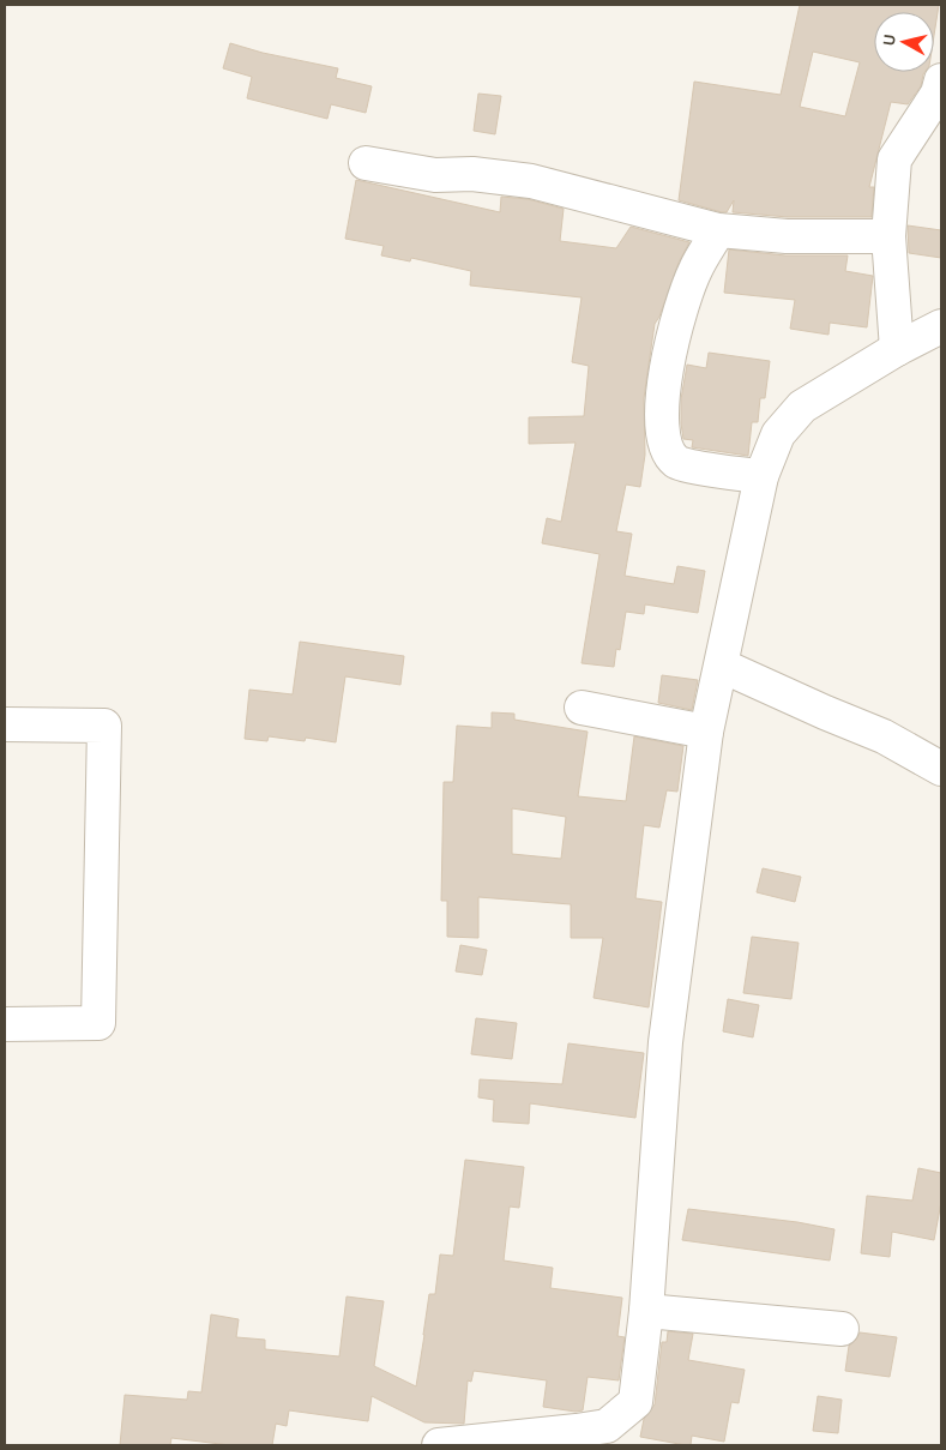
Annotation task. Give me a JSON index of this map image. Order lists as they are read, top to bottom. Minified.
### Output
{"north":"left"}
